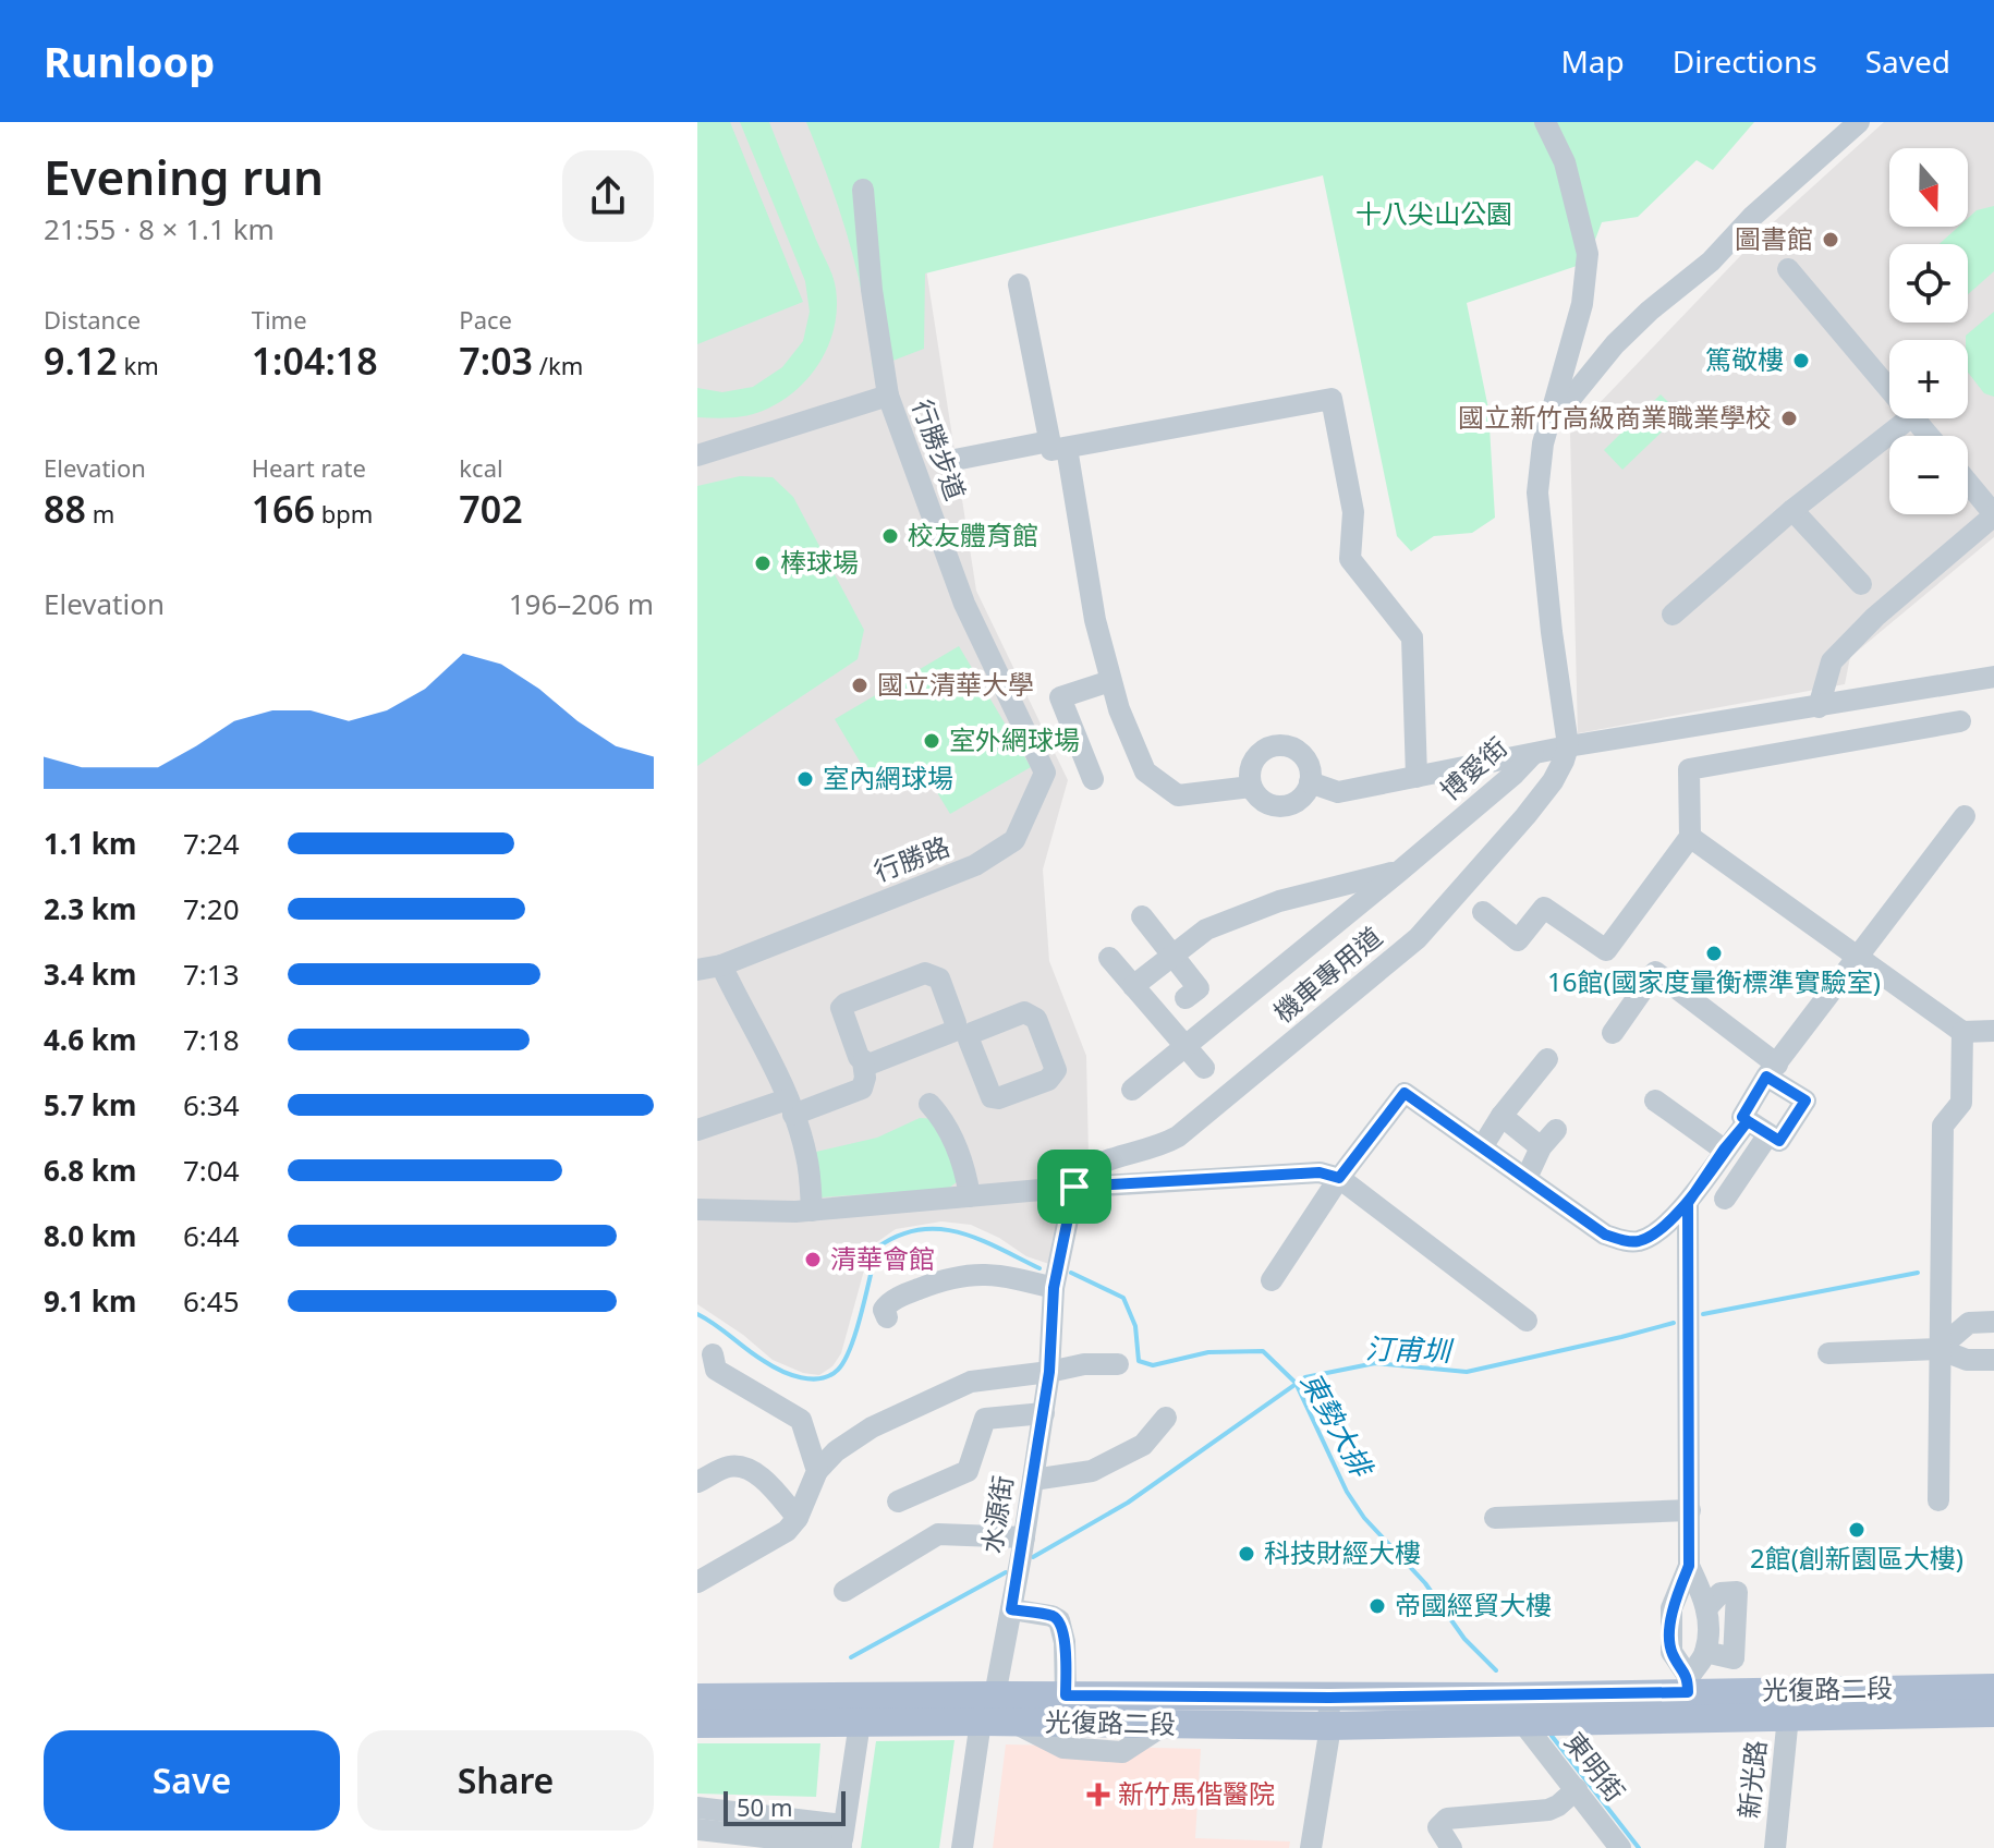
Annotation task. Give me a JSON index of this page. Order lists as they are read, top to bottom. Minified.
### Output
{"streets":{"main road":["光復路二段"],"street":["行勝步道","博愛街","行勝路","機車專用道","水源街","東明街","新光路"]},"crossings":[["行勝步道","行勝路"],["博愛街","機車專用道"],["機車專用道","水源街"],["水源街","光復路二段"],["光復路二段","東明街"],["光復路二段","新光路"]],"water":["汀甫圳","東勢大排"],"parks":["十八尖山公園"],"places":{"other":["圖書館","篤敬樓","國立新竹高級商業職業學校","校友體育館","棒球場","國立清華大學","室外網球場","室內網球場","16館(國家度量衡標準實驗室)","清華會館","2館(創新園區大樓)","科技財經大樓","帝國經貿大樓"],"health":["新竹馬偕醫院"]},"scale_bar":"50 m","north":"bottom","page":{"header":"Runloop","nav":["Map","Directions","Saved"],"heading":["Evening run","21:55 · 8 × 1.1 km"],"map_buttons":["+","−"],"stats":[["Distance","9.12 km"],["Time","1:04:18"],["Pace","7:03 /km"],["Elevation","88 m"],["Heart rate","166 bpm"],["kcal","702"]],"chart":["Elevation","196–206 m"],"list":[{"name":"1.1 km","note":"7:24"},{"name":"2.3 km","note":"7:20"},{"name":"3.4 km","note":"7:13"},{"name":"4.6 km","note":"7:18"},{"name":"5.7 km","note":"6:34"},{"name":"6.8 km","note":"7:04"},{"name":"8.0 km","note":"6:44"},{"name":"9.1 km","note":"6:45"}],"buttons":["Save","Share"],"scale":"50 m"}}
